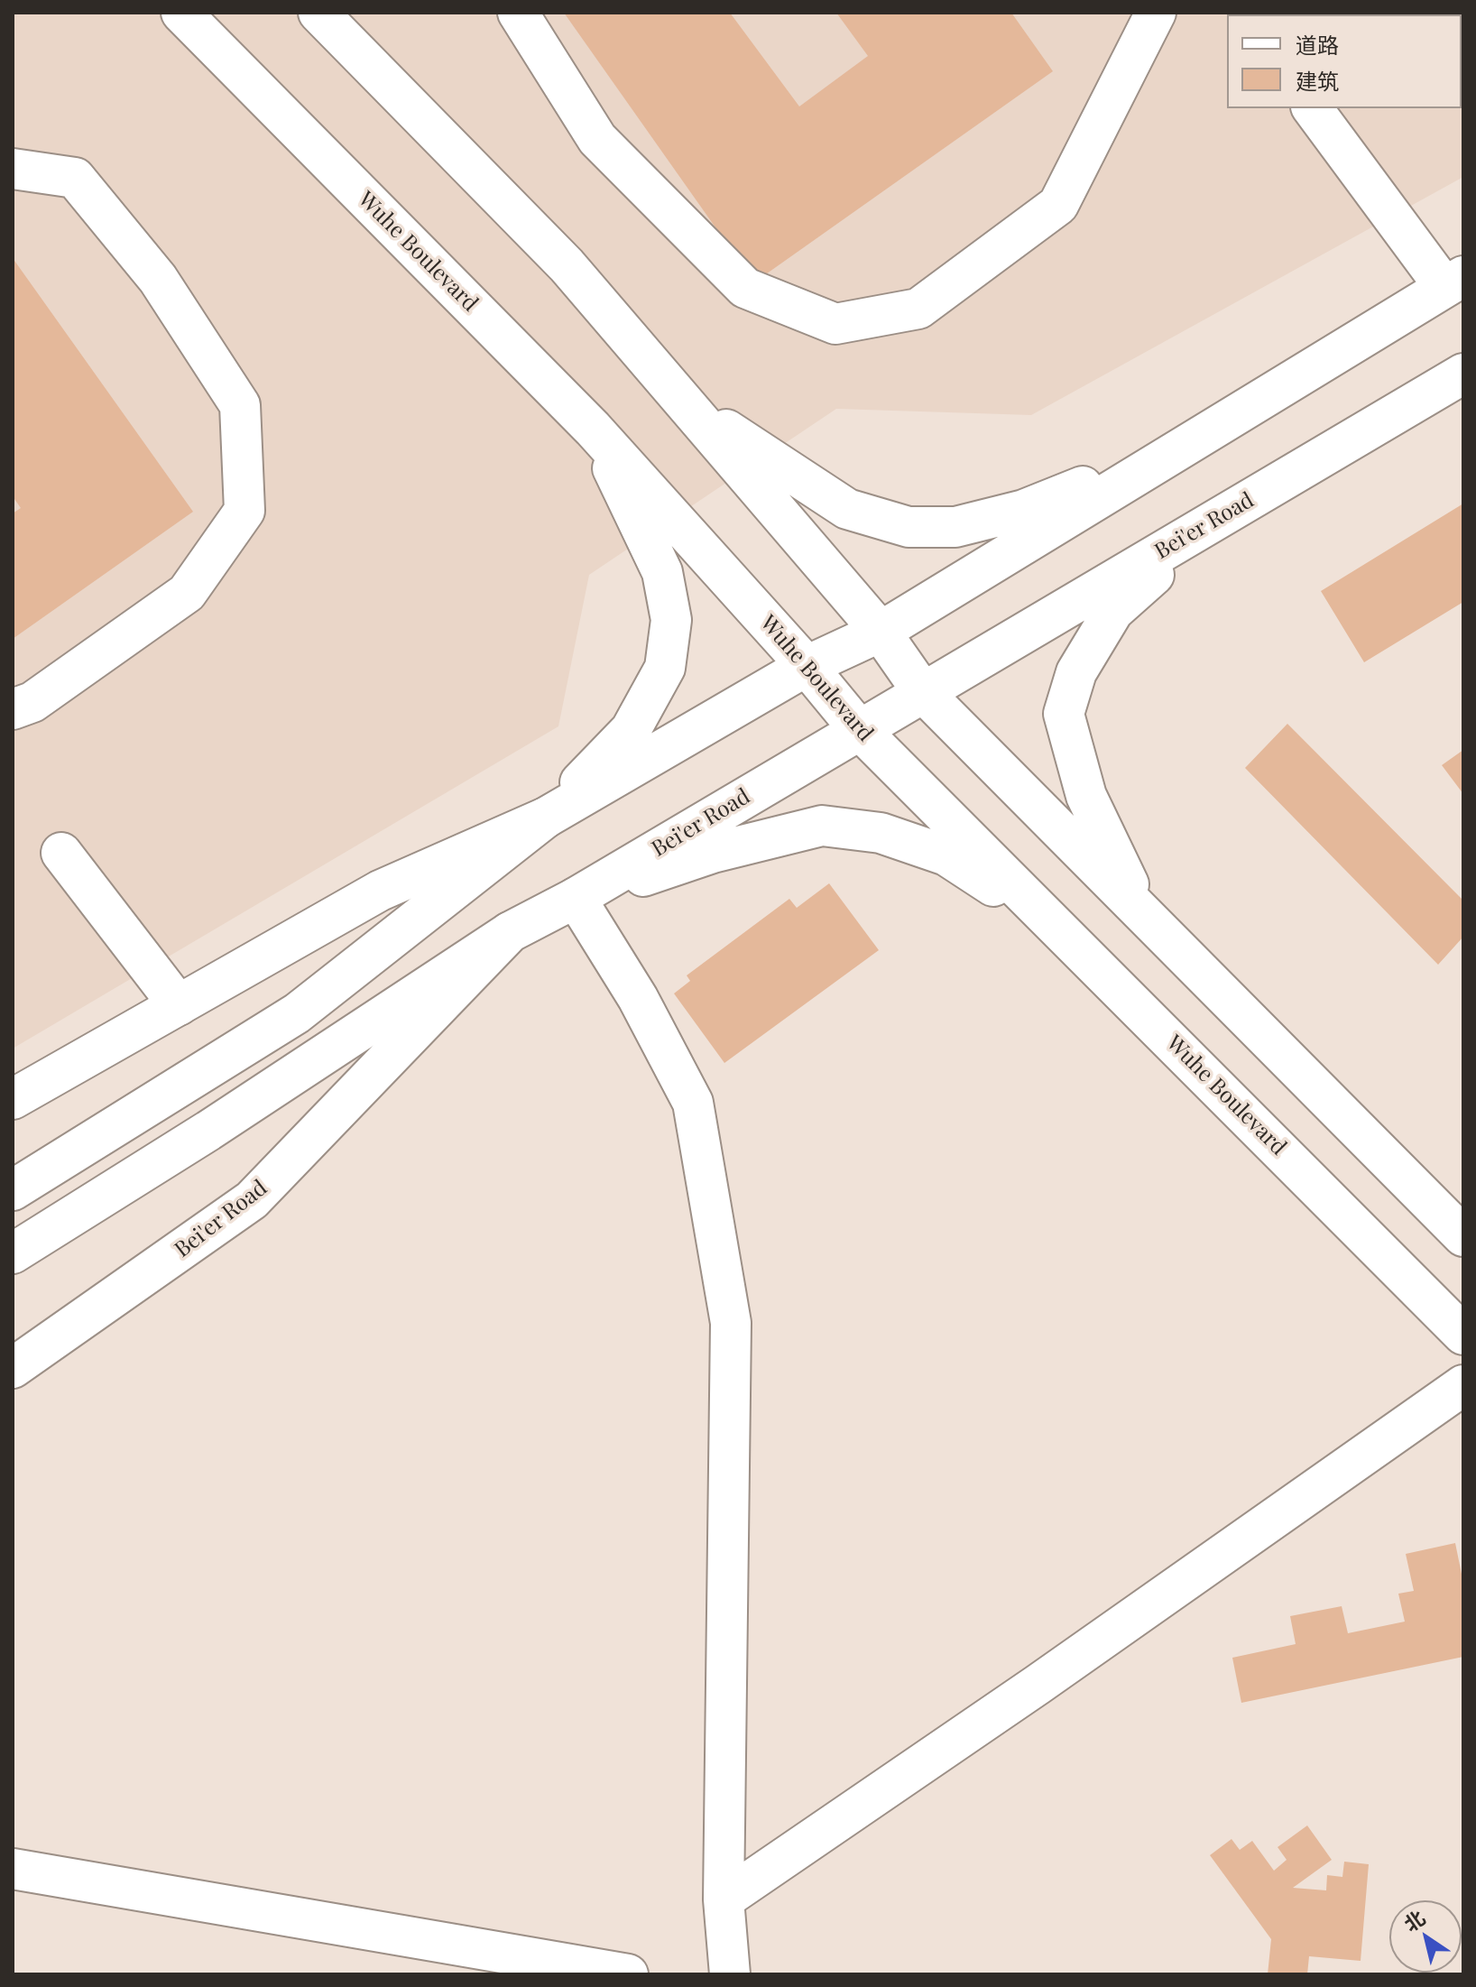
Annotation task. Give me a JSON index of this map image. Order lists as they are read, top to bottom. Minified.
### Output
{"streets":{"main road":["Wuhe Boulevard","Bei'er Road"]},"crossings":[["Wuhe Boulevard","Bei'er Road"]],"legend":["道路","建筑"],"north":"top left"}
